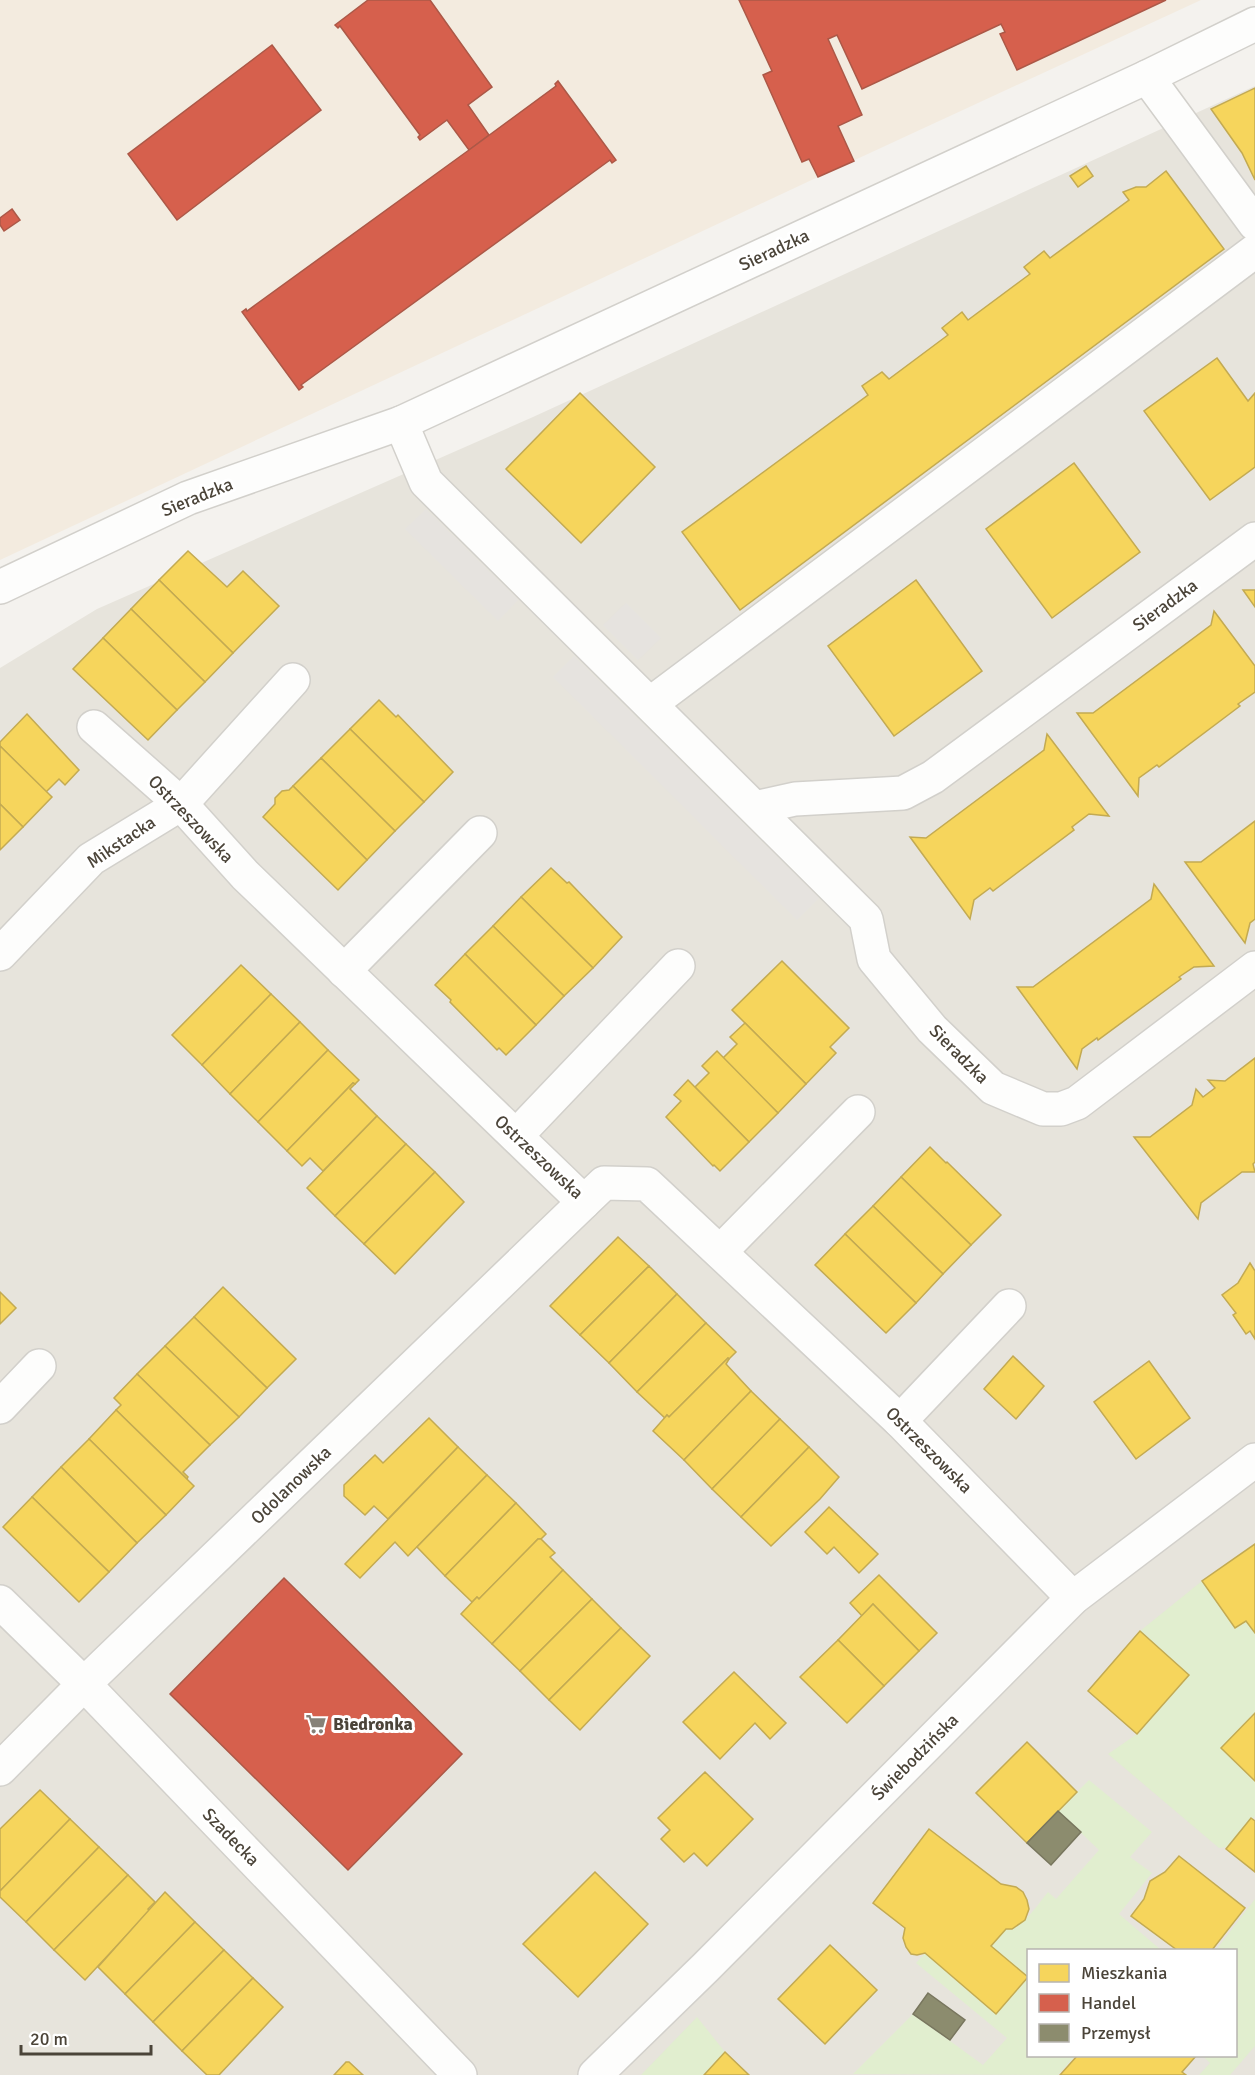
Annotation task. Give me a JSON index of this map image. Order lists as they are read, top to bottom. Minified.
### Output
{"streets":{"street":["Sieradzka","Ostrzeszowska","Mikstacka","Odolanowska","Świebodzińska","Szadecka"]},"crossings":[["Ostrzeszowska","Mikstacka"],["Ostrzeszowska","Odolanowska"],["Ostrzeszowska","Świebodzińska"],["Odolanowska","Szadecka"]],"places":{"supermarket":["Biedronka"]},"legend":["Mieszkania","Handel","Przemysł"],"scale_bar":"20 m"}
